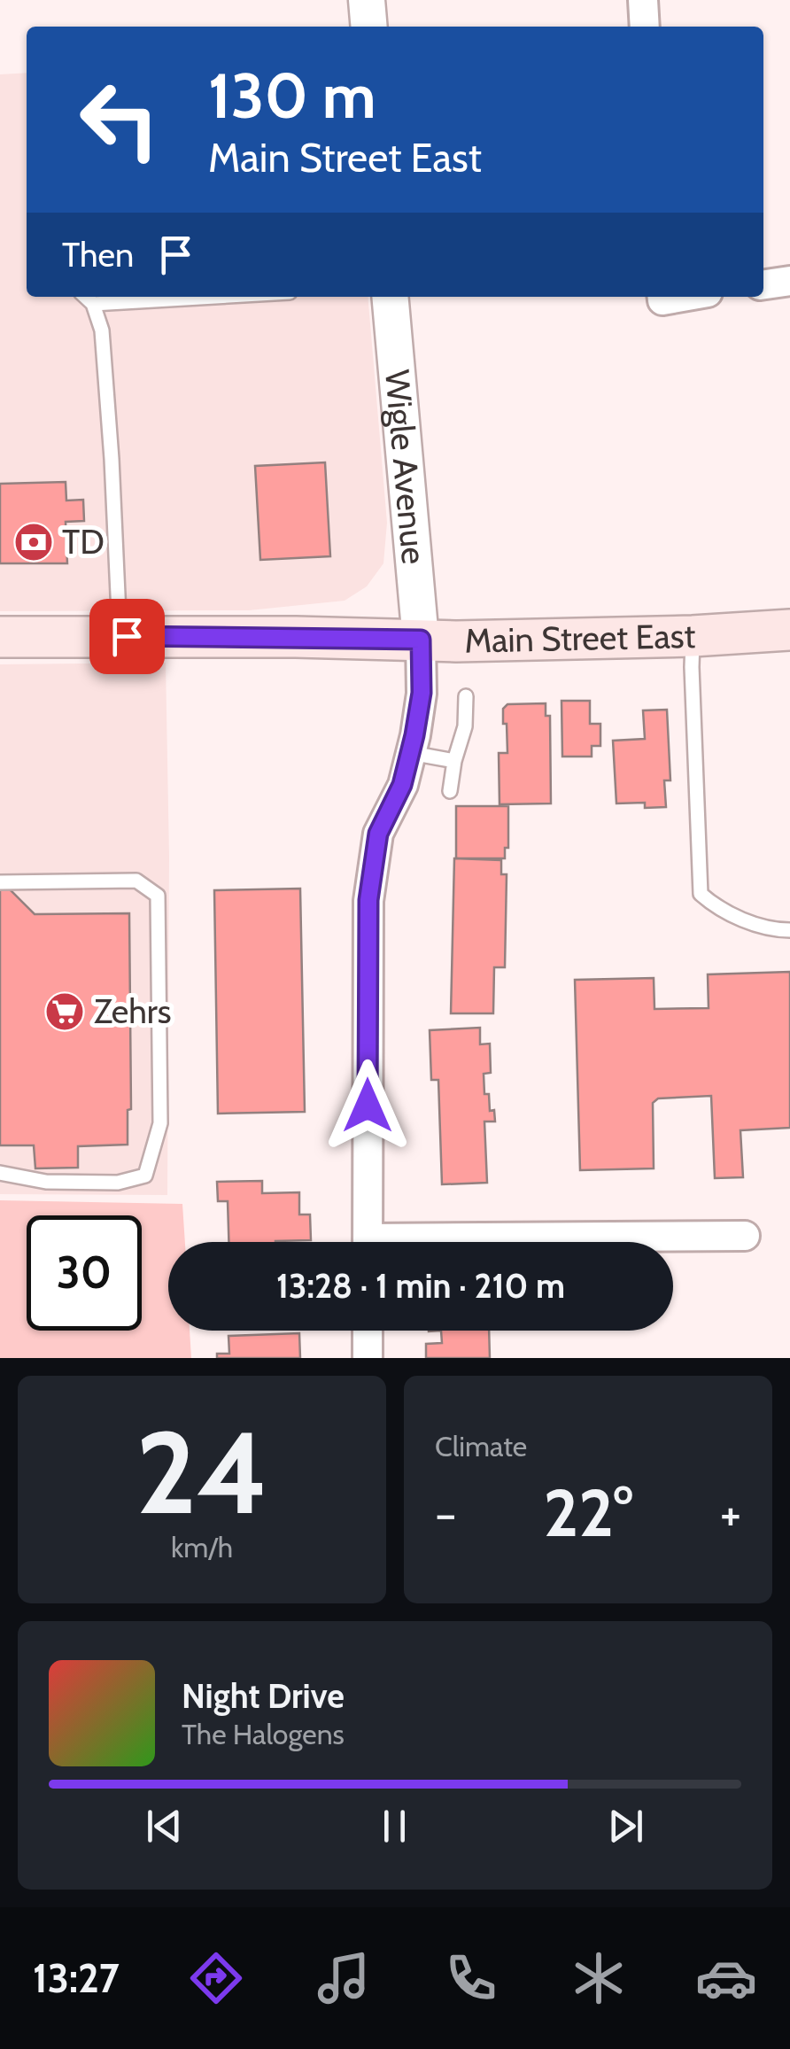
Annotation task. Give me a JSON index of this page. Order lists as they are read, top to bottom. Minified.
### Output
{"streets":{"main road":["Main Street East"],"street":["Wigle Avenue"]},"crossings":[["Wigle Avenue","Main Street East"]],"places":{"bank":["TD"],"supermarket":["Zehrs"]},"page":{"turn":["130 m","Main Street East"],"then":"Then","limit":"30","trip":"13:28 · 1 min · 210 m","tile":[["24","km/h"],"Climate"],"heat":["−","22°","+"],"song":["Night Drive","The Halogens"],"tabs":"13:27"}}
